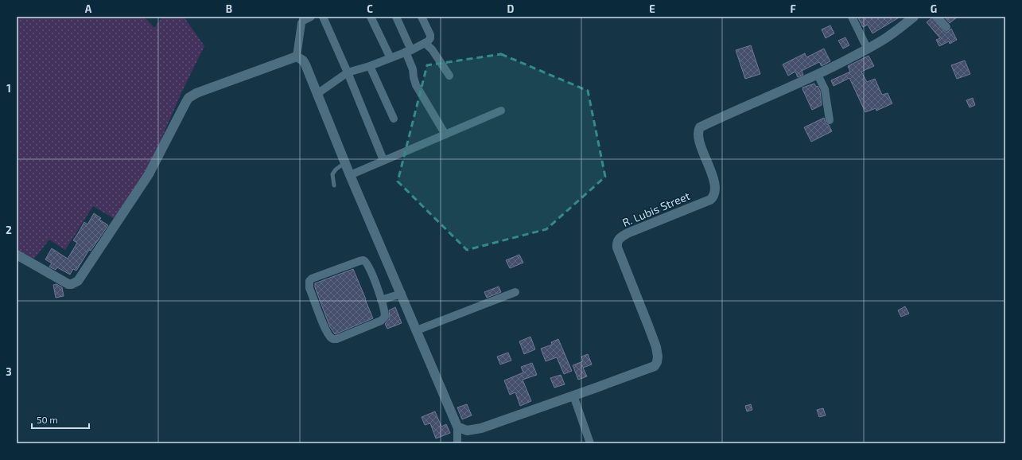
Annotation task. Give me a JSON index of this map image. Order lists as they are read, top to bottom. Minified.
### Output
{"streets":{"street":["R. Lubis Street"]},"scale_bar":"50 m","grid":{"columns":["A","B","C","D","E","F","G"],"rows":["1","2","3"]}}
